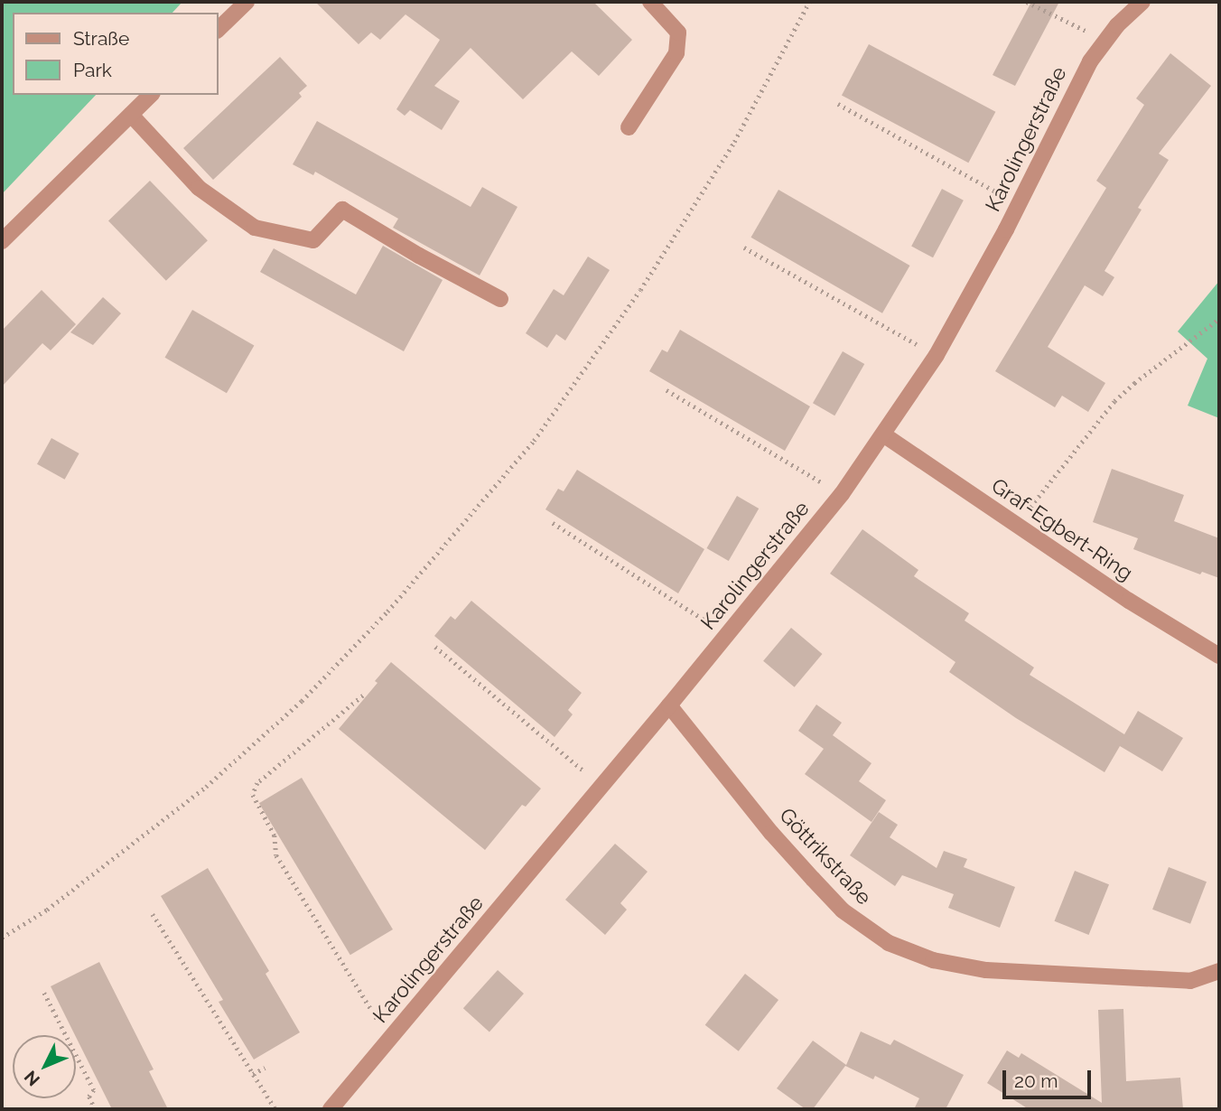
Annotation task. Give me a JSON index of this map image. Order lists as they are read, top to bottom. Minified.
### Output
{"streets":{"street":["Karolingerstraße","Graf-Egbert-Ring","Göttrikstraße"]},"crossings":[["Karolingerstraße","Graf-Egbert-Ring"],["Karolingerstraße","Göttrikstraße"]],"legend":["Straße","Park"],"scale_bar":"20 m","north":"bottom left"}
